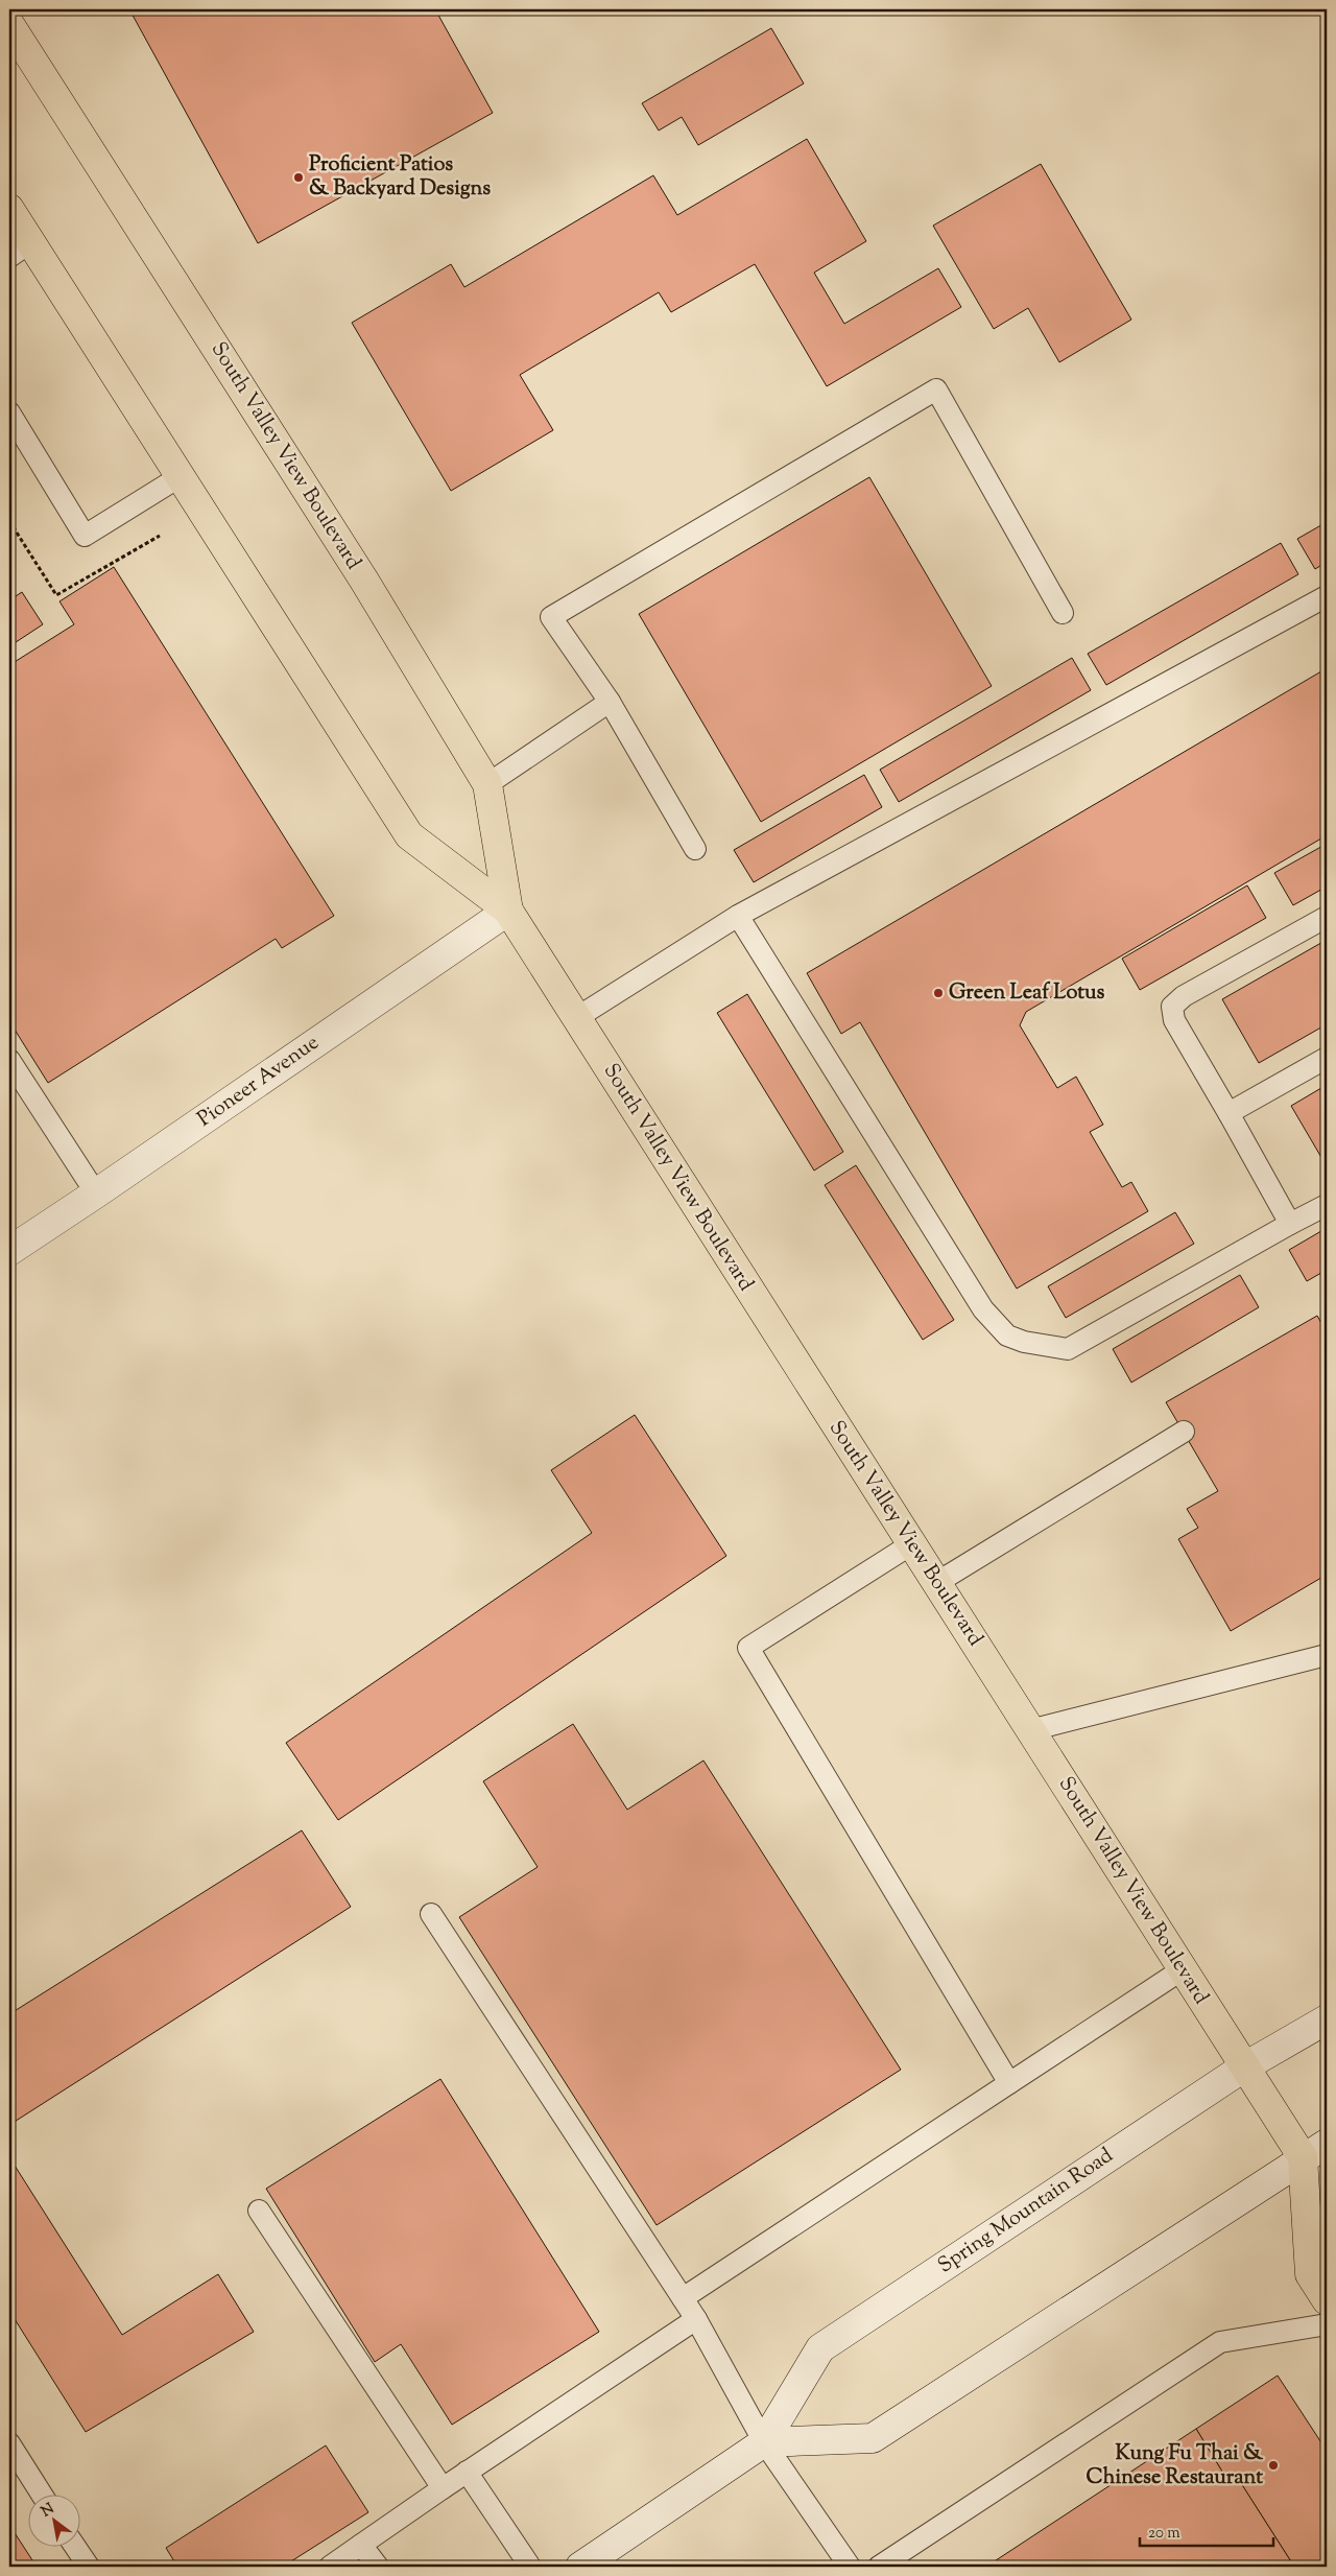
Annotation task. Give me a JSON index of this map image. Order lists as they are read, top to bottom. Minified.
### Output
{"streets":{"main road":["South Valley View Boulevard","Pioneer Avenue","Spring Mountain Road"]},"crossings":[["South Valley View Boulevard","Pioneer Avenue"],["South Valley View Boulevard","Spring Mountain Road"]],"places":["Proficient Patios & Backyard Designs","Green Leaf Lotus","Kung Fu Thai & Chinese Restaurant"],"scale_bar":"20 m","north":"top left"}
